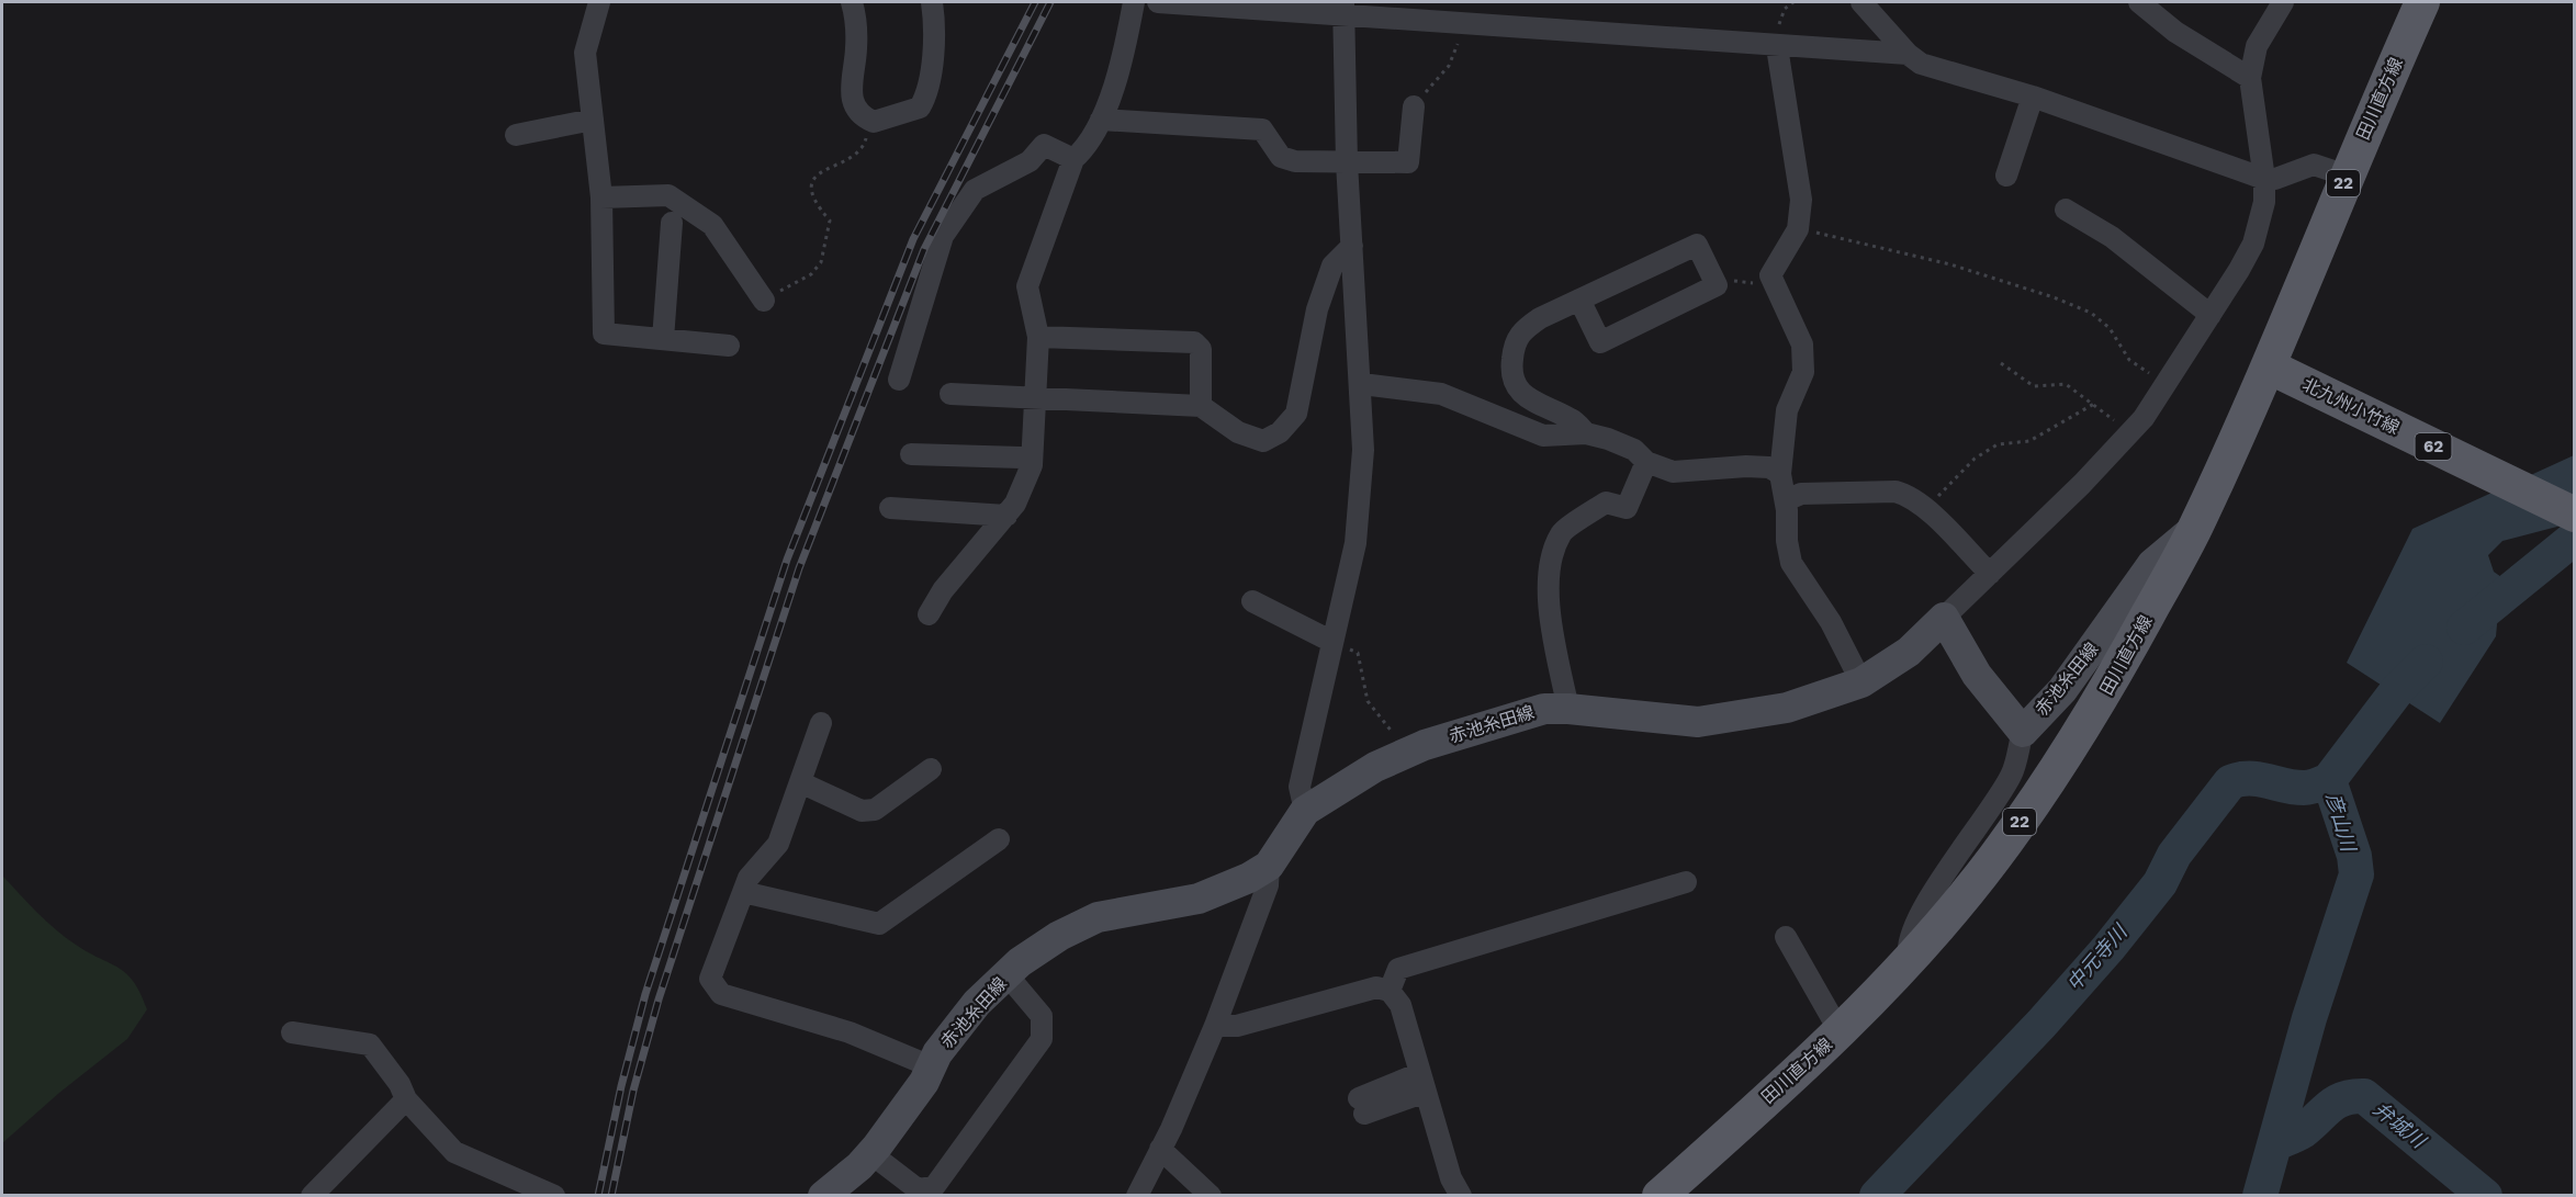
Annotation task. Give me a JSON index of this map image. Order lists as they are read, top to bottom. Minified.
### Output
{"streets":{"main road":["田川直方線","22","北九州小竹線","62","赤池糸田線"]},"crossings":[["田川直方線","北九州小竹線"],["田川直方線","赤池糸田線"]],"water":["彦山川","中元寺川","弁城川"]}
